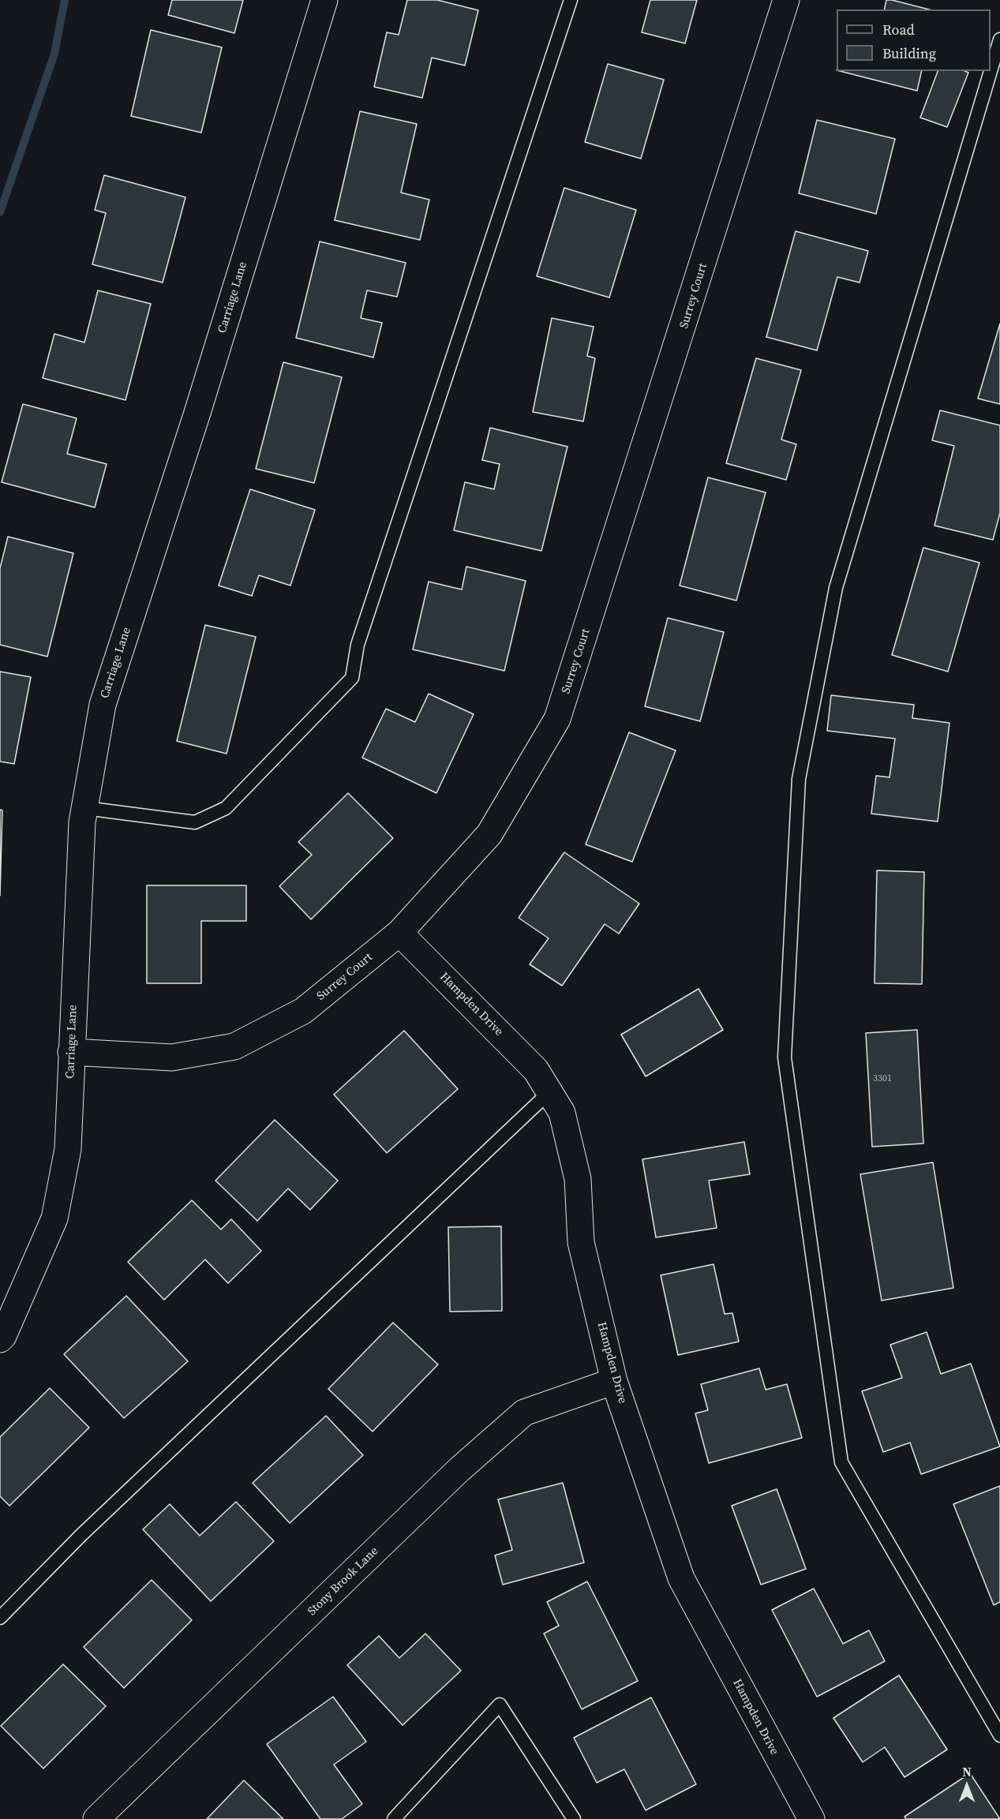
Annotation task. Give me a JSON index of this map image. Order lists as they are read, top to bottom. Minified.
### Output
{"streets":{"street":["Surrey Court","Carriage Lane","Hampden Drive","Stony Brook Lane"]},"crossings":[["Surrey Court","Carriage Lane"],["Surrey Court","Hampden Drive"],["Hampden Drive","Stony Brook Lane"]],"house_numbers":["3301"],"legend":["Road","Building"],"north":"top"}
